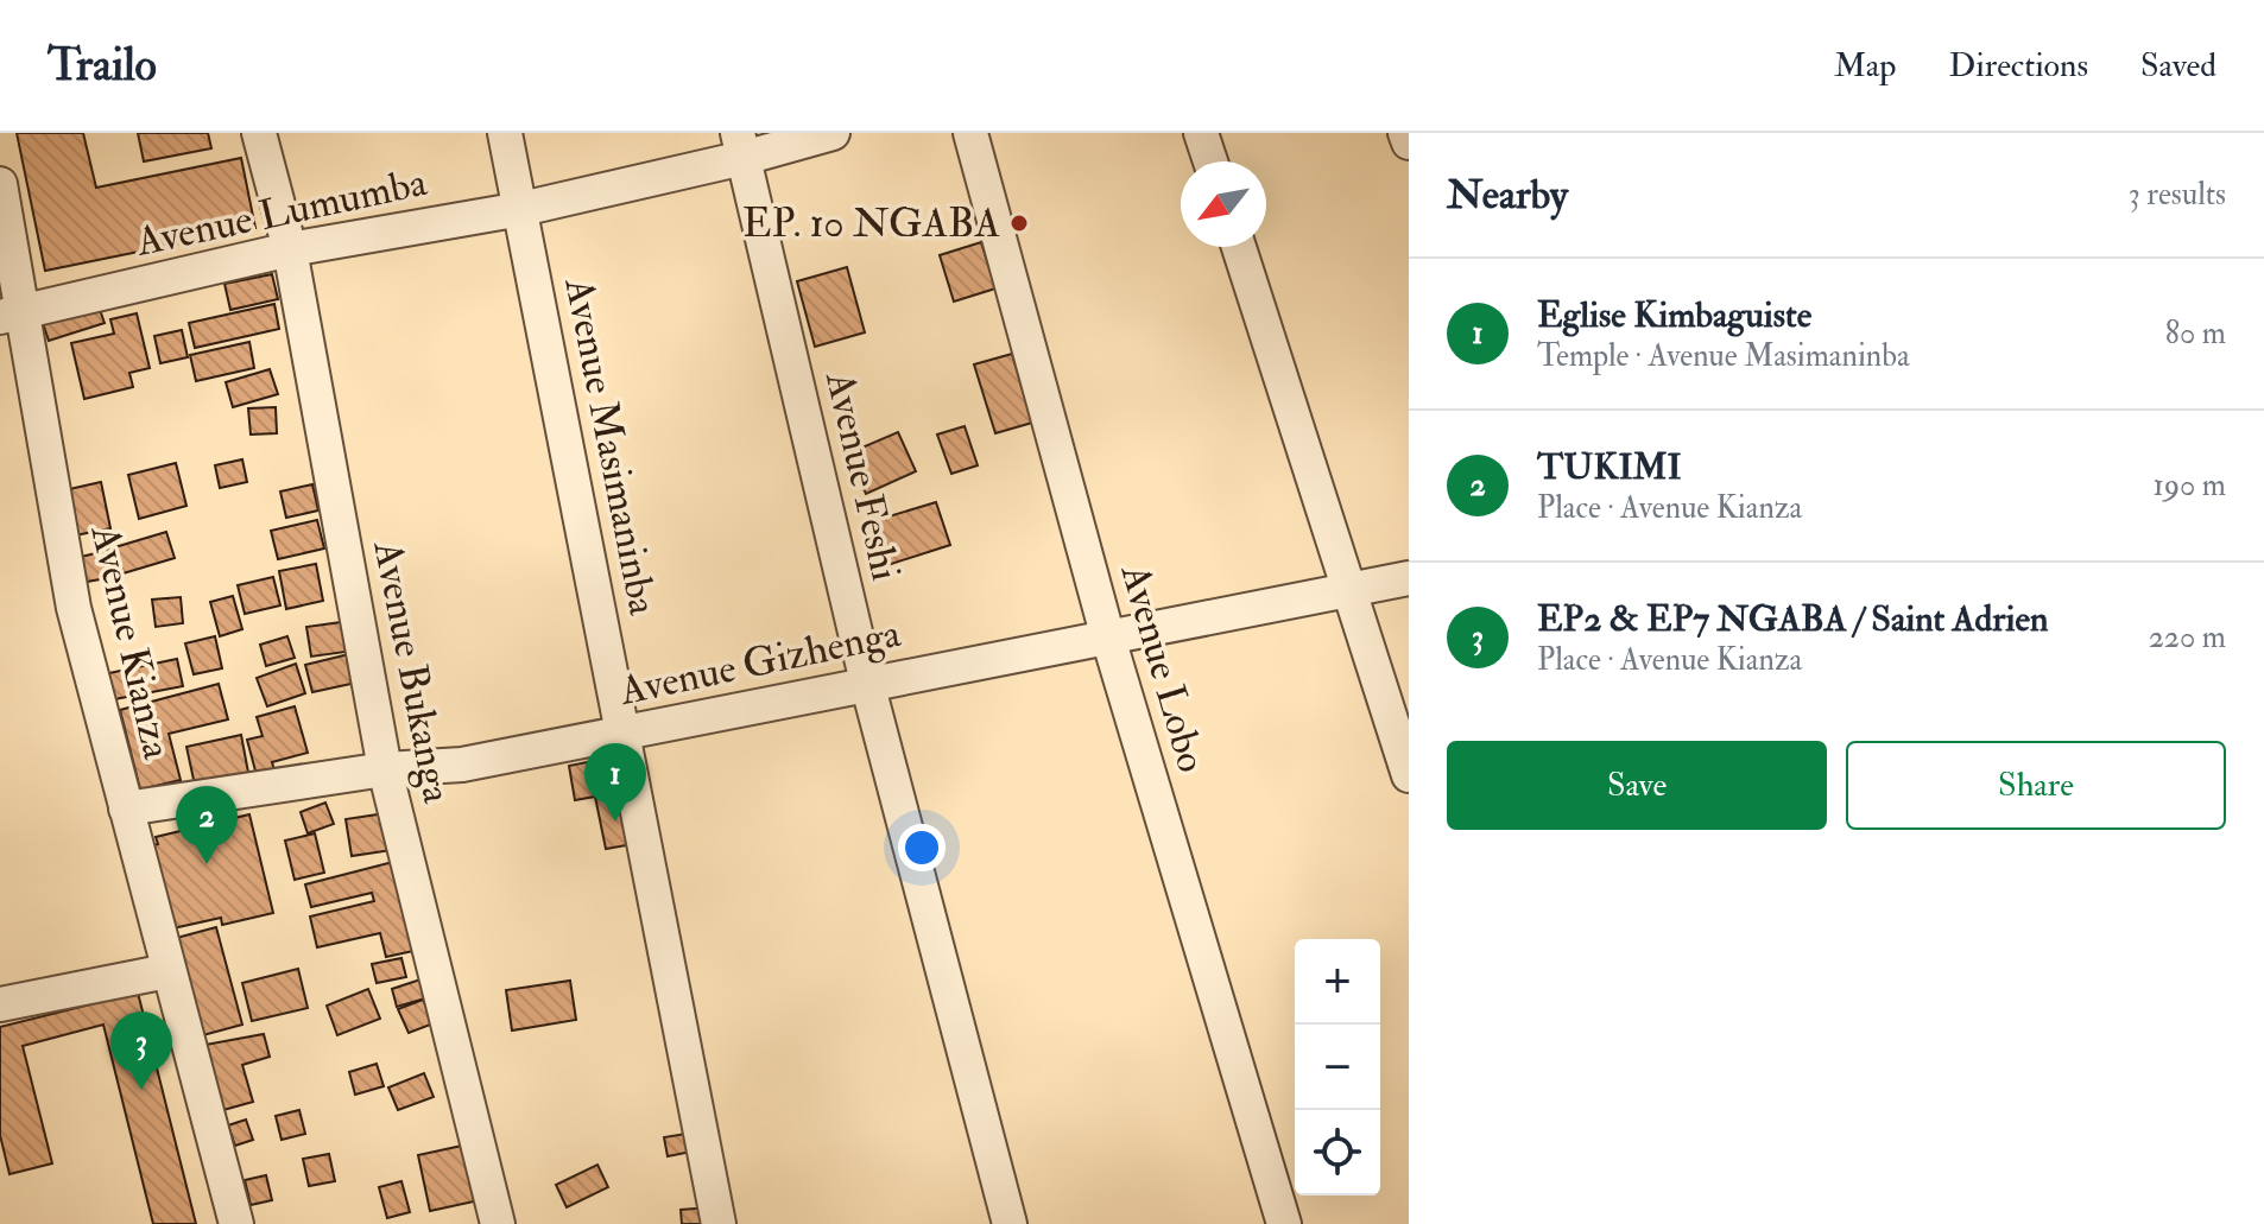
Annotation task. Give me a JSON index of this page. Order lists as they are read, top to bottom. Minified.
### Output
{"streets":{"street":["Avenue Lumumba","Avenue Masimaninba","Avenue Feshi","Avenue Kianza","Avenue Gizhenga","Avenue Lobo","Avenue Bukanga"]},"crossings":[["Avenue Lumumba","Avenue Masimaninba"],["Avenue Lumumba","Avenue Feshi"],["Avenue Lumumba","Avenue Kianza"],["Avenue Lumumba","Avenue Bukanga"],["Avenue Masimaninba","Avenue Gizhenga"],["Avenue Feshi","Avenue Gizhenga"],["Avenue Kianza","Avenue Gizhenga"],["Avenue Gizhenga","Avenue Lobo"],["Avenue Gizhenga","Avenue Bukanga"]],"places":["EP. 10 NGABA"],"north":"bottom left","page":{"header":"Trailo","nav":["Map","Directions","Saved"],"heading":["Nearby","3 results"],"list":[{"mark":"1","name":"Eglise Kimbaguiste","note":"Temple · Avenue Masimaninba","value":"80 m"},{"mark":"2","name":"TUKIMI","note":"Place · Avenue Kianza","value":"190 m"},{"mark":"3","name":"EP2 & EP7 NGABA / Saint Adrien","note":"Place · Avenue Kianza","value":"220 m"}],"buttons":["Save","Share"],"pins":["1","2","3"],"map_buttons":["+","−"]}}
